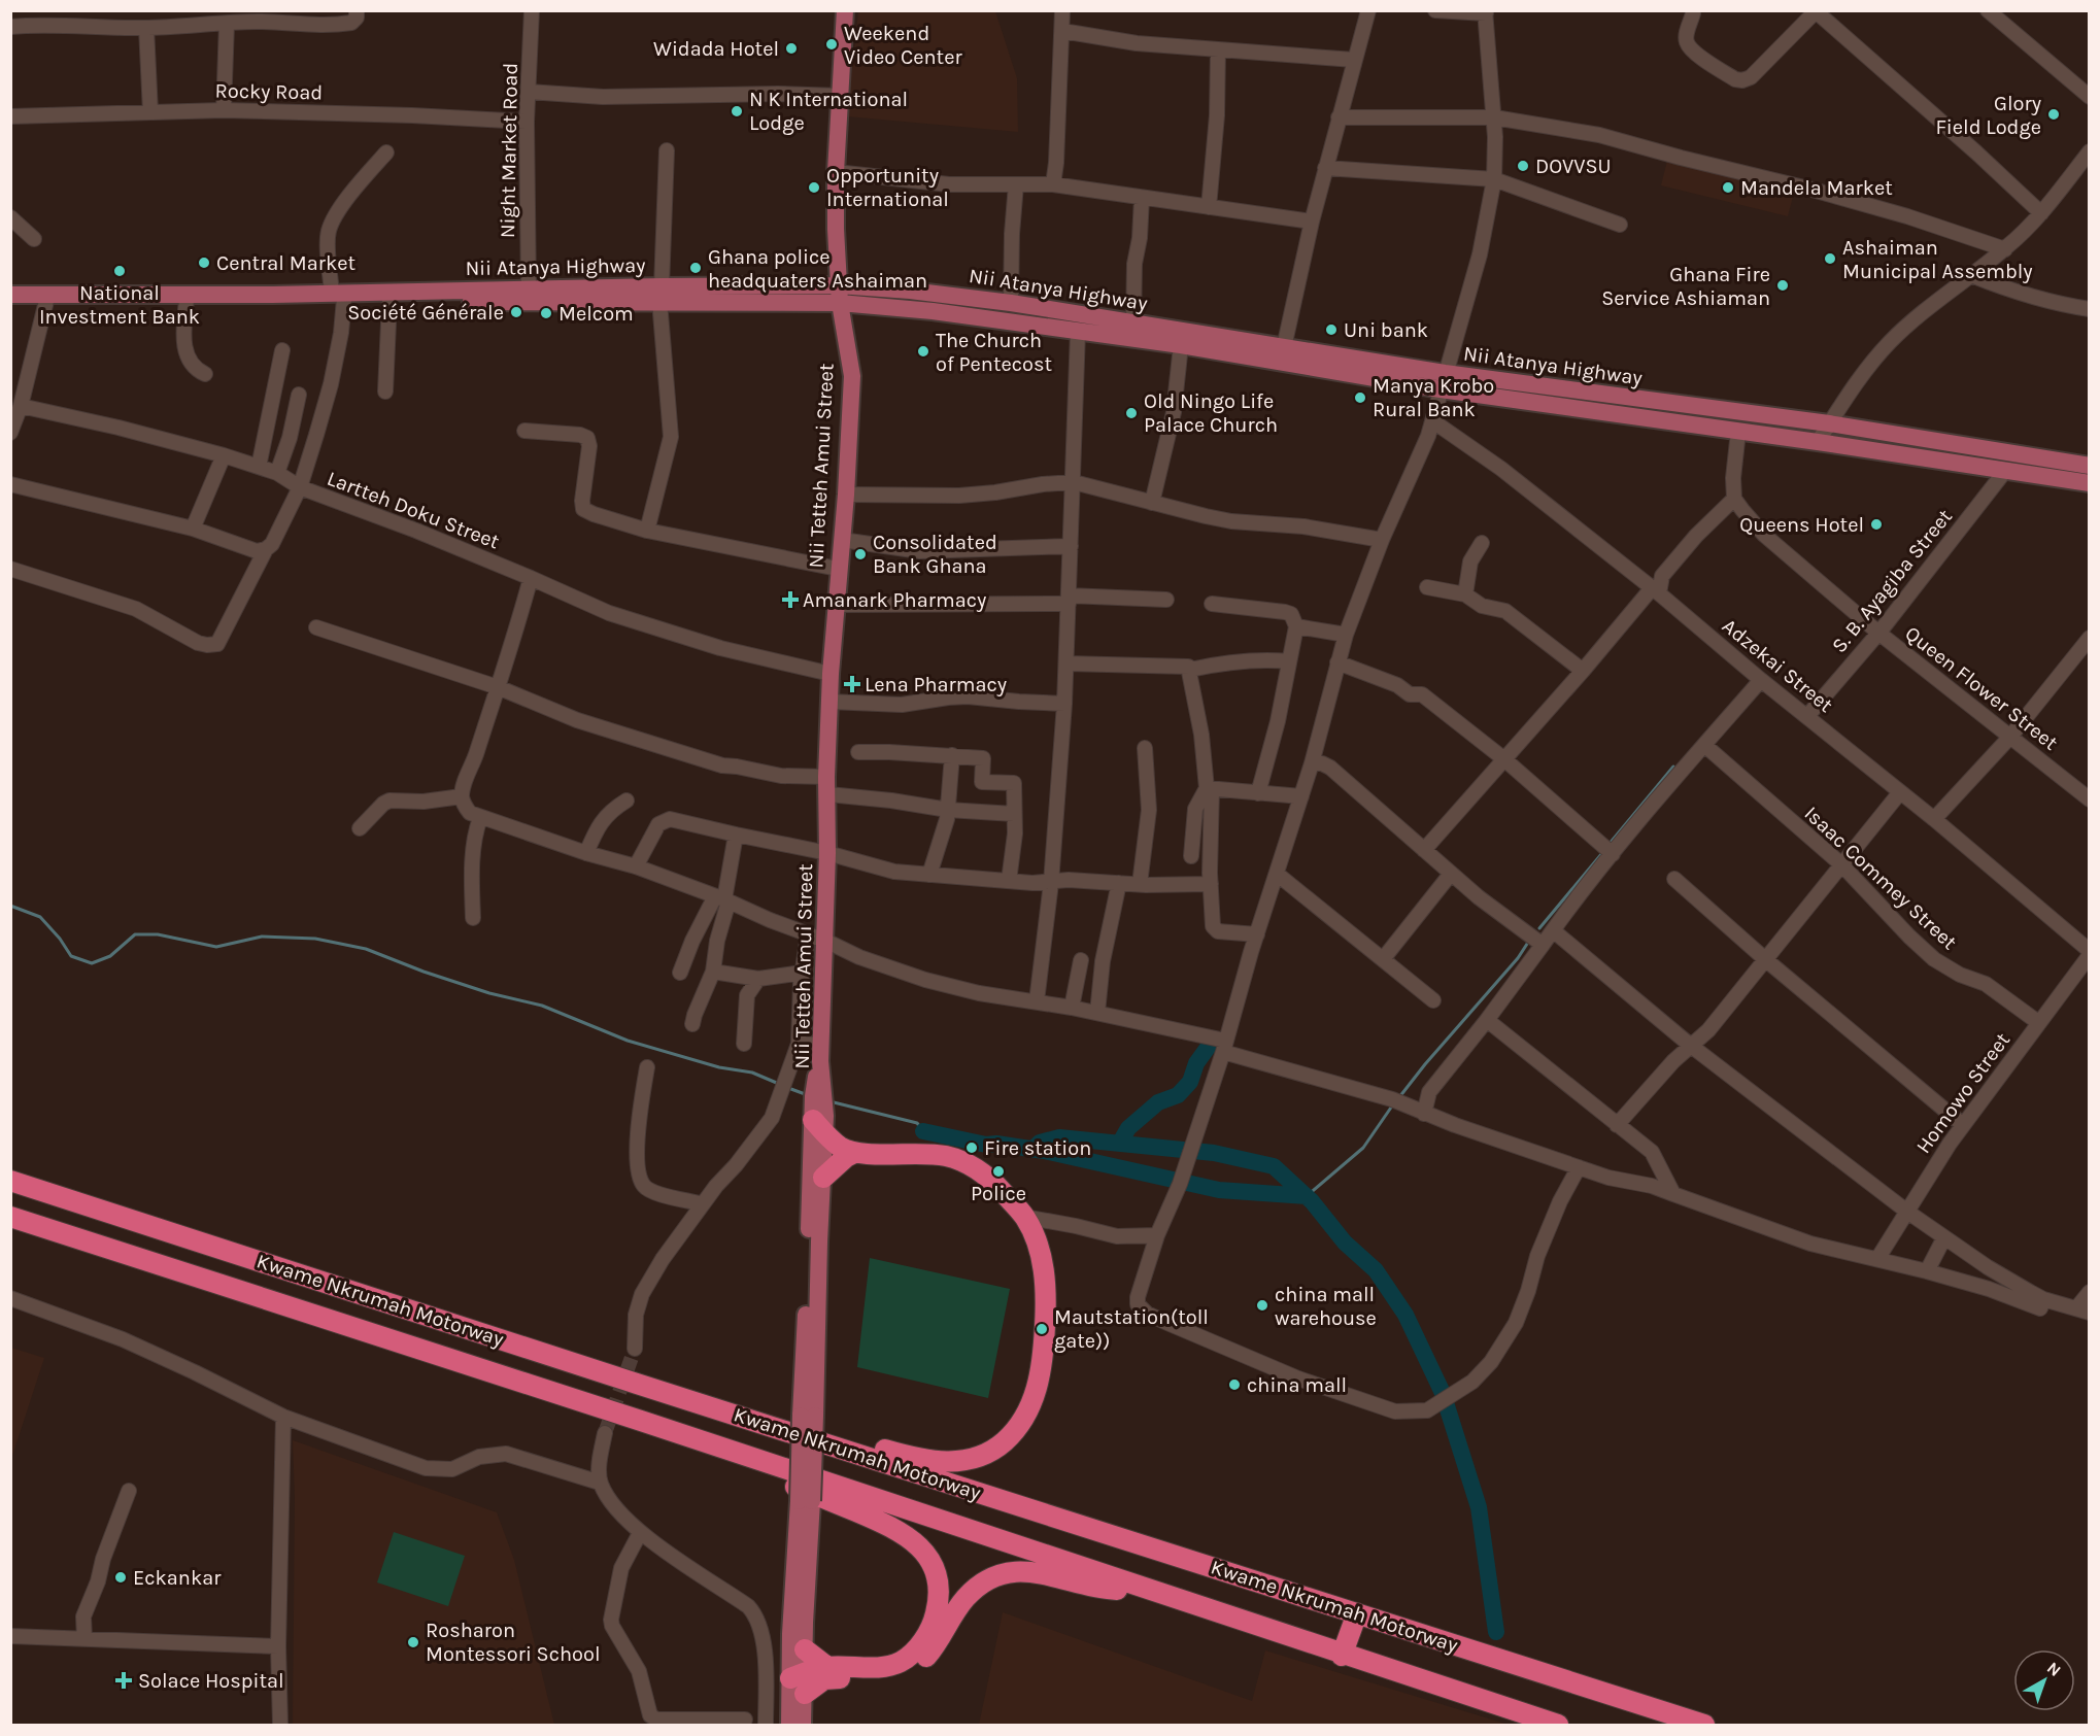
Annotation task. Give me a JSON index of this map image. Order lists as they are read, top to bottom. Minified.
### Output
{"streets":{"highway":["Kwame Nkrumah Motorway"],"main road":["Nii Atanya Highway","Nii Tetteh Amui Street"],"street":["Rocky Road","Night Market Road","Lartteh Doku Street","S. B. Ayagiba Street","Adzekai Street","Queen Flower Street","Isaac Commey Street","Homowo Street"]},"crossings":[["Rocky Road","Night Market Road"],["Night Market Road","Nii Atanya Highway"],["Nii Atanya Highway","Nii Tetteh Amui Street"],["Nii Tetteh Amui Street","Lartteh Doku Street"],["S. B. Ayagiba Street","Adzekai Street"],["S. B. Ayagiba Street","Queen Flower Street"],["Adzekai Street","Homowo Street"],["Isaac Commey Street","Homowo Street"]],"places":{"other":["Weekend Video Center","Widada Hotel","N K International Lodge","Glory Field Lodge","DOVVSU","Opportunity International","Mandela Market","Ashaiman Municipal Assembly","Central Market","Ghana police headquaters Ashaiman","National Investment Bank","Ghana Fire Service Ashiaman","Société Générale","Melcom","Uni bank","The Church of Pentecost","Manya Krobo Rural Bank","Old Ningo Life Palace Church","Queens Hotel","Consolidated Bank Ghana","Fire station","Police","china mall warehouse","Mautstation(toll gate))","china mall","Eckankar","Rosharon Montessori School"],"health":["Amanark Pharmacy","Lena Pharmacy","Solace Hospital"]},"north":"top right"}
